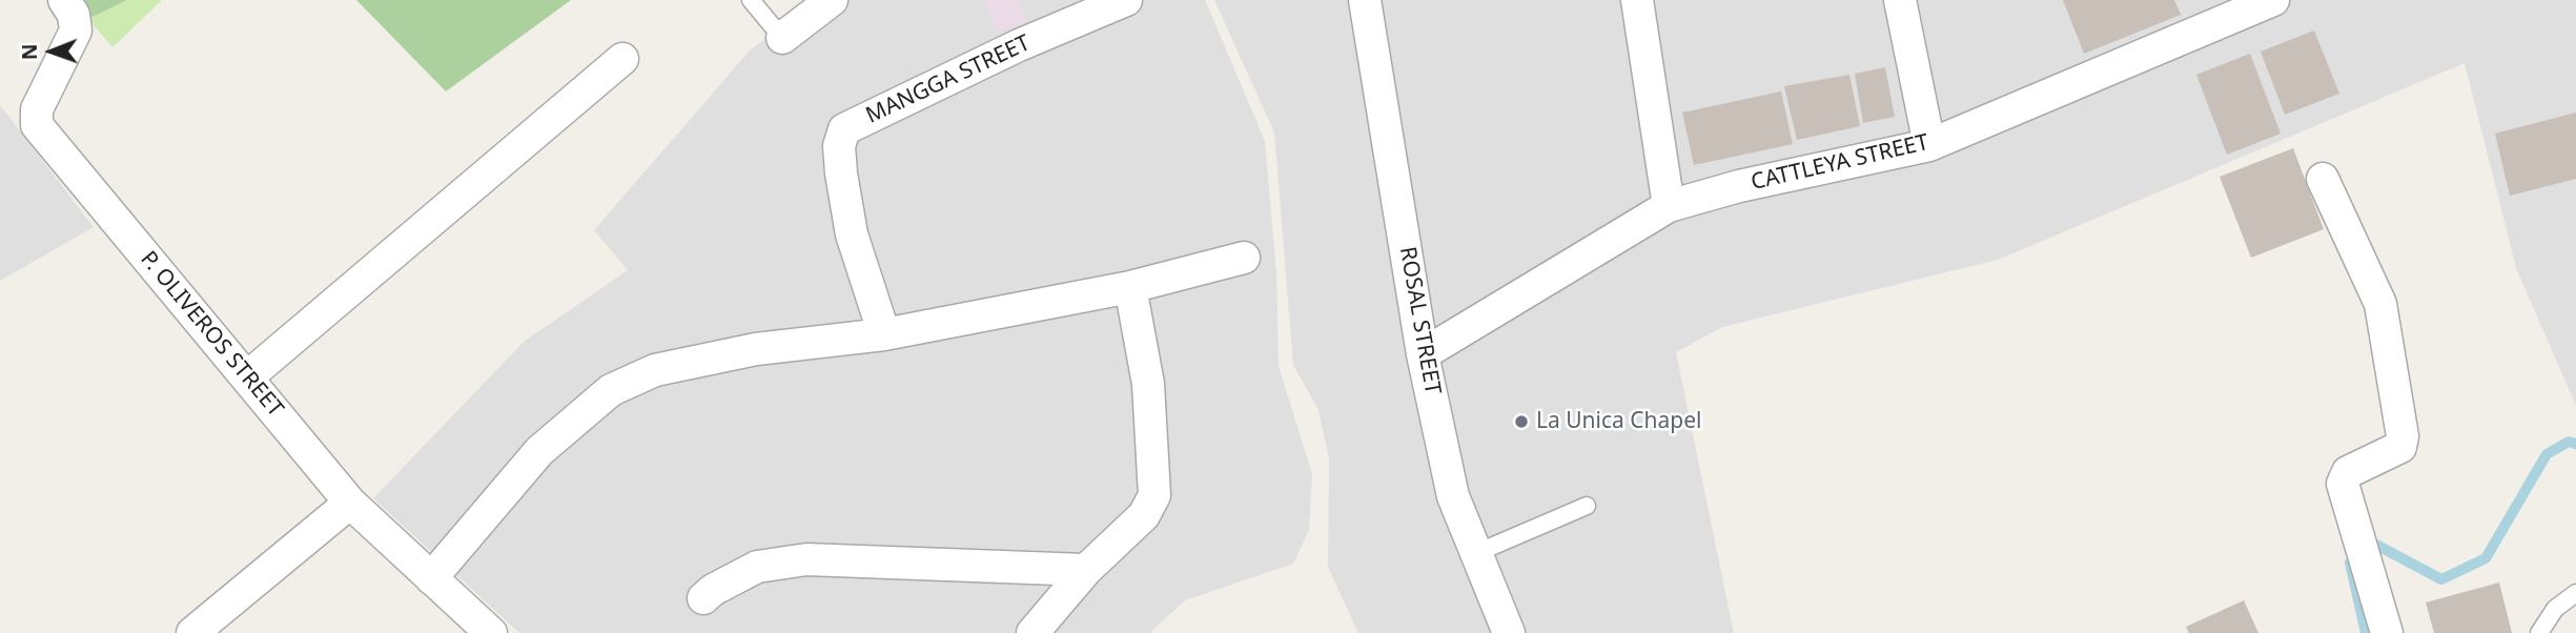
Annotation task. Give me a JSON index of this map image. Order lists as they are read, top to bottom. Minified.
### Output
{"streets":{"street":["MANGGA STREET","CATTLEYA STREET","ROSAL STREET","P. OLIVEROS STREET"]},"crossings":[["CATTLEYA STREET","ROSAL STREET"]],"places":["La Unica Chapel"],"north":"left"}
